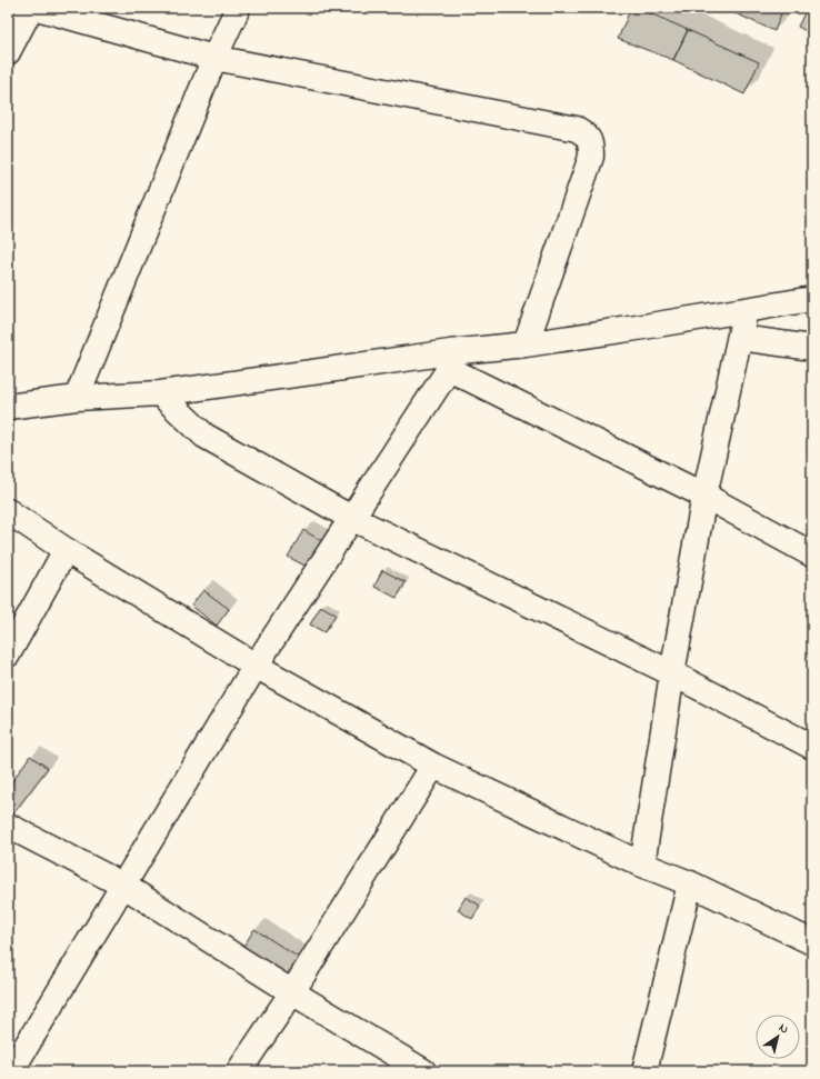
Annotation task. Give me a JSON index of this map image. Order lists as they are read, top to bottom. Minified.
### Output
{"north":"top right"}
